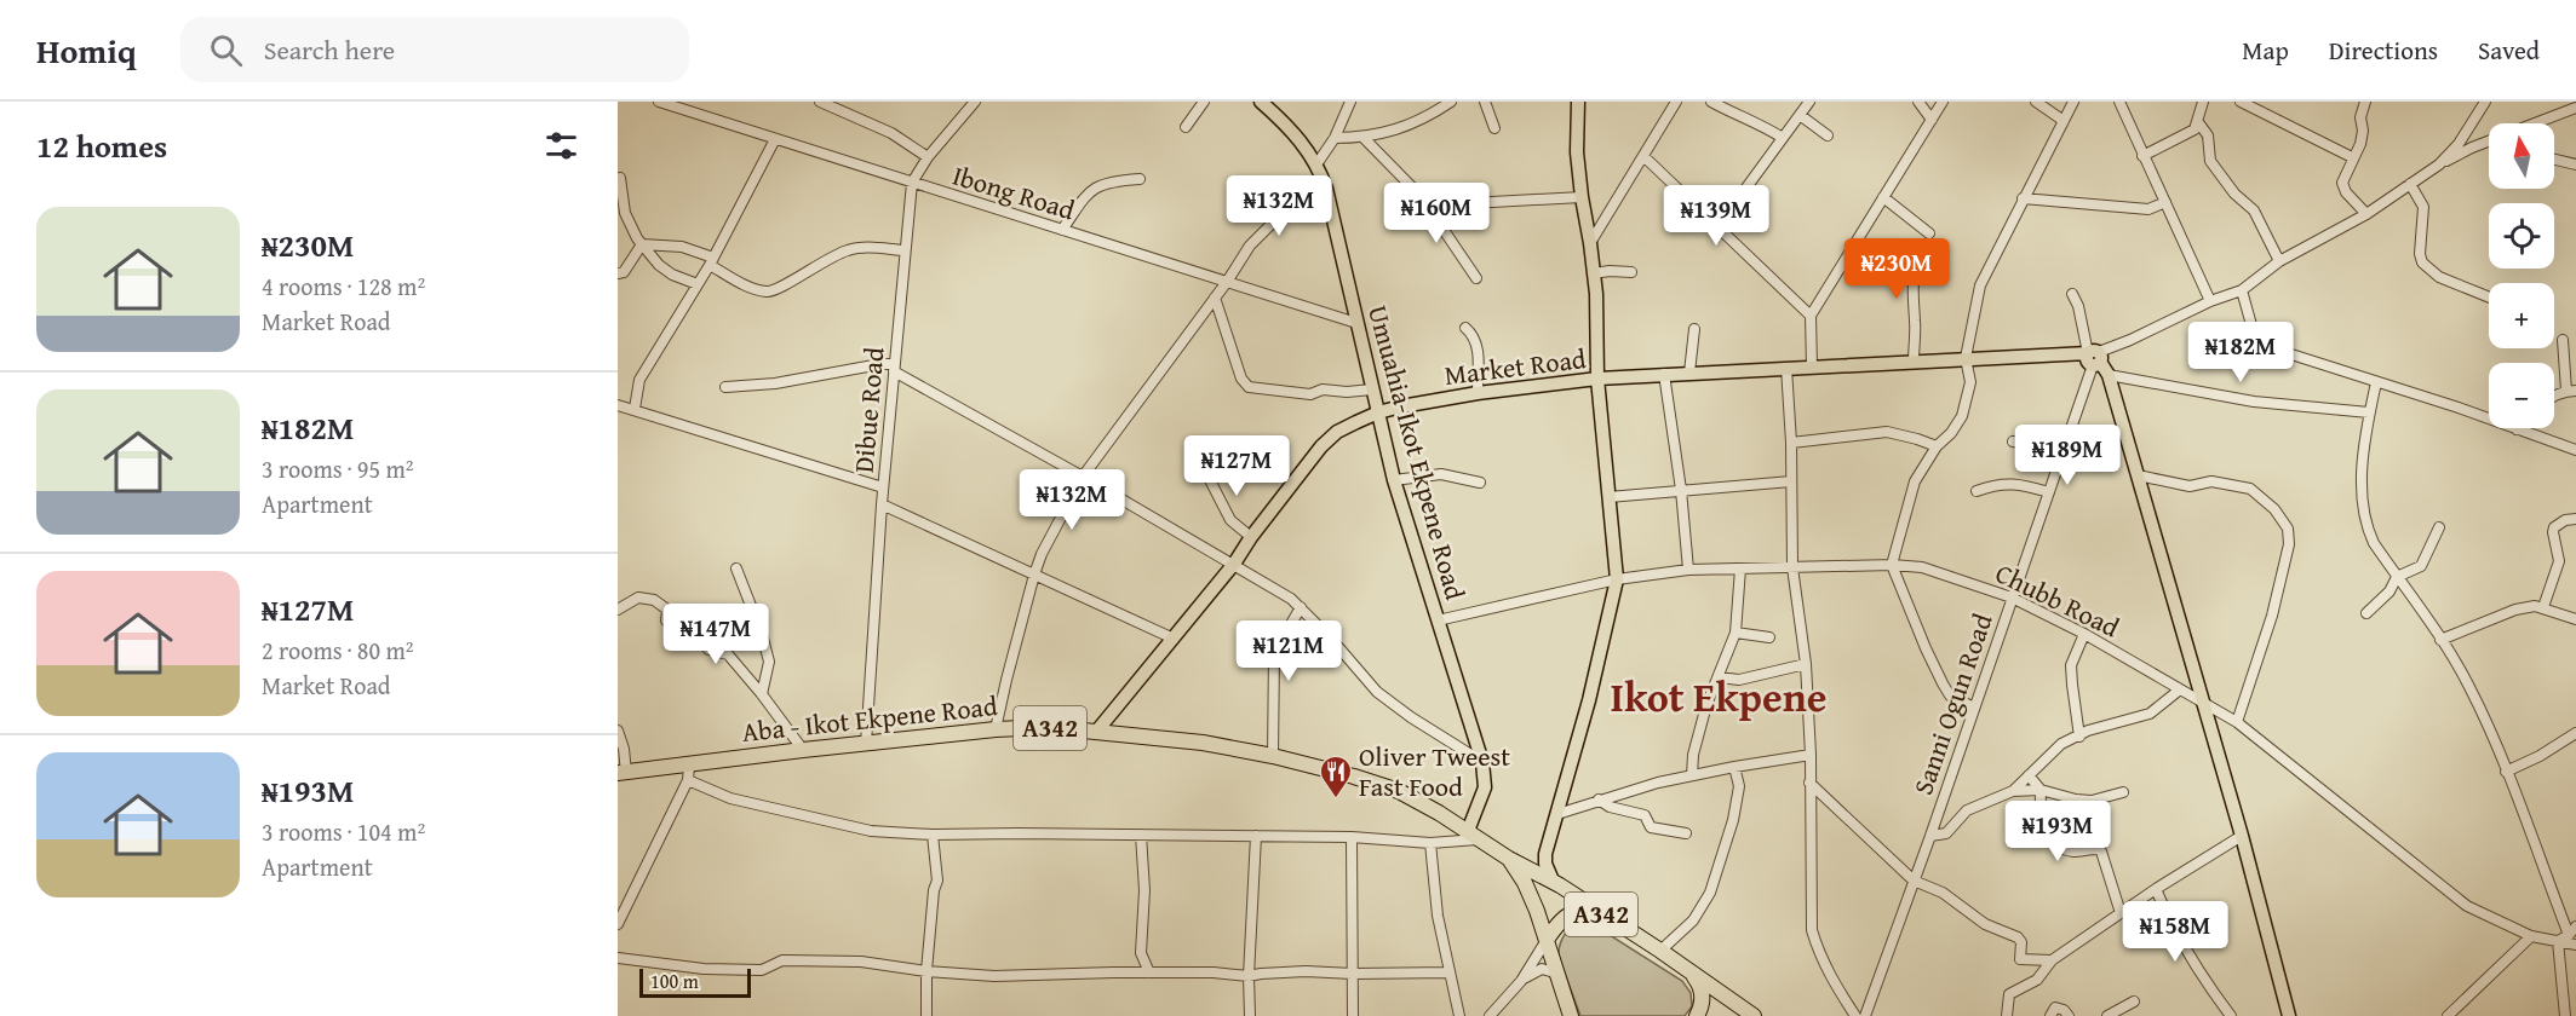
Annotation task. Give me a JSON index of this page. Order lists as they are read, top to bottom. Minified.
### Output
{"streets":{"highway":["Aba - Ikot Ekpene Road","A342"],"main road":["Market Road","Umuahia-Ikot Ekpene Road"],"street":["Ibong Road","Dibue Road","Chubb Road","Sanni Ogun Road"]},"crossings":[["Ibong Road","Dibue Road"],["Ibong Road","Umuahia-Ikot Ekpene Road"],["Market Road","Umuahia-Ikot Ekpene Road"],["Market Road","Sanni Ogun Road"],["Market Road","Aba - Ikot Ekpene Road"],["Dibue Road","Aba - Ikot Ekpene Road"],["Umuahia-Ikot Ekpene Road","Chubb Road"],["Umuahia-Ikot Ekpene Road","Aba - Ikot Ekpene Road"],["Chubb Road","Sanni Ogun Road"]],"districts":["Ikot Ekpene"],"places":{"restaurant":["Oliver Tweest Fast Food"]},"scale_bar":"100 m","north":"top","page":{"header":"Homiq","search":"Search here","nav":["Map","Directions","Saved"],"heading":"12 homes","map_buttons":["+","−"],"price":["₦132M","₦160M","₦139M","₦230M","₦182M","₦189M","₦127M","₦132M","₦147M","₦121M","₦193M","₦158M"],"list":[{"name":"₦230M","note":"4 rooms · 128 m² · Market Road"},{"name":"₦182M","note":"3 rooms · 95 m² · Apartment"},{"name":"₦127M","note":"2 rooms · 80 m² · Market Road"},{"name":"₦193M","note":"3 rooms · 104 m² · Apartment"}],"scale":"100 m"}}
